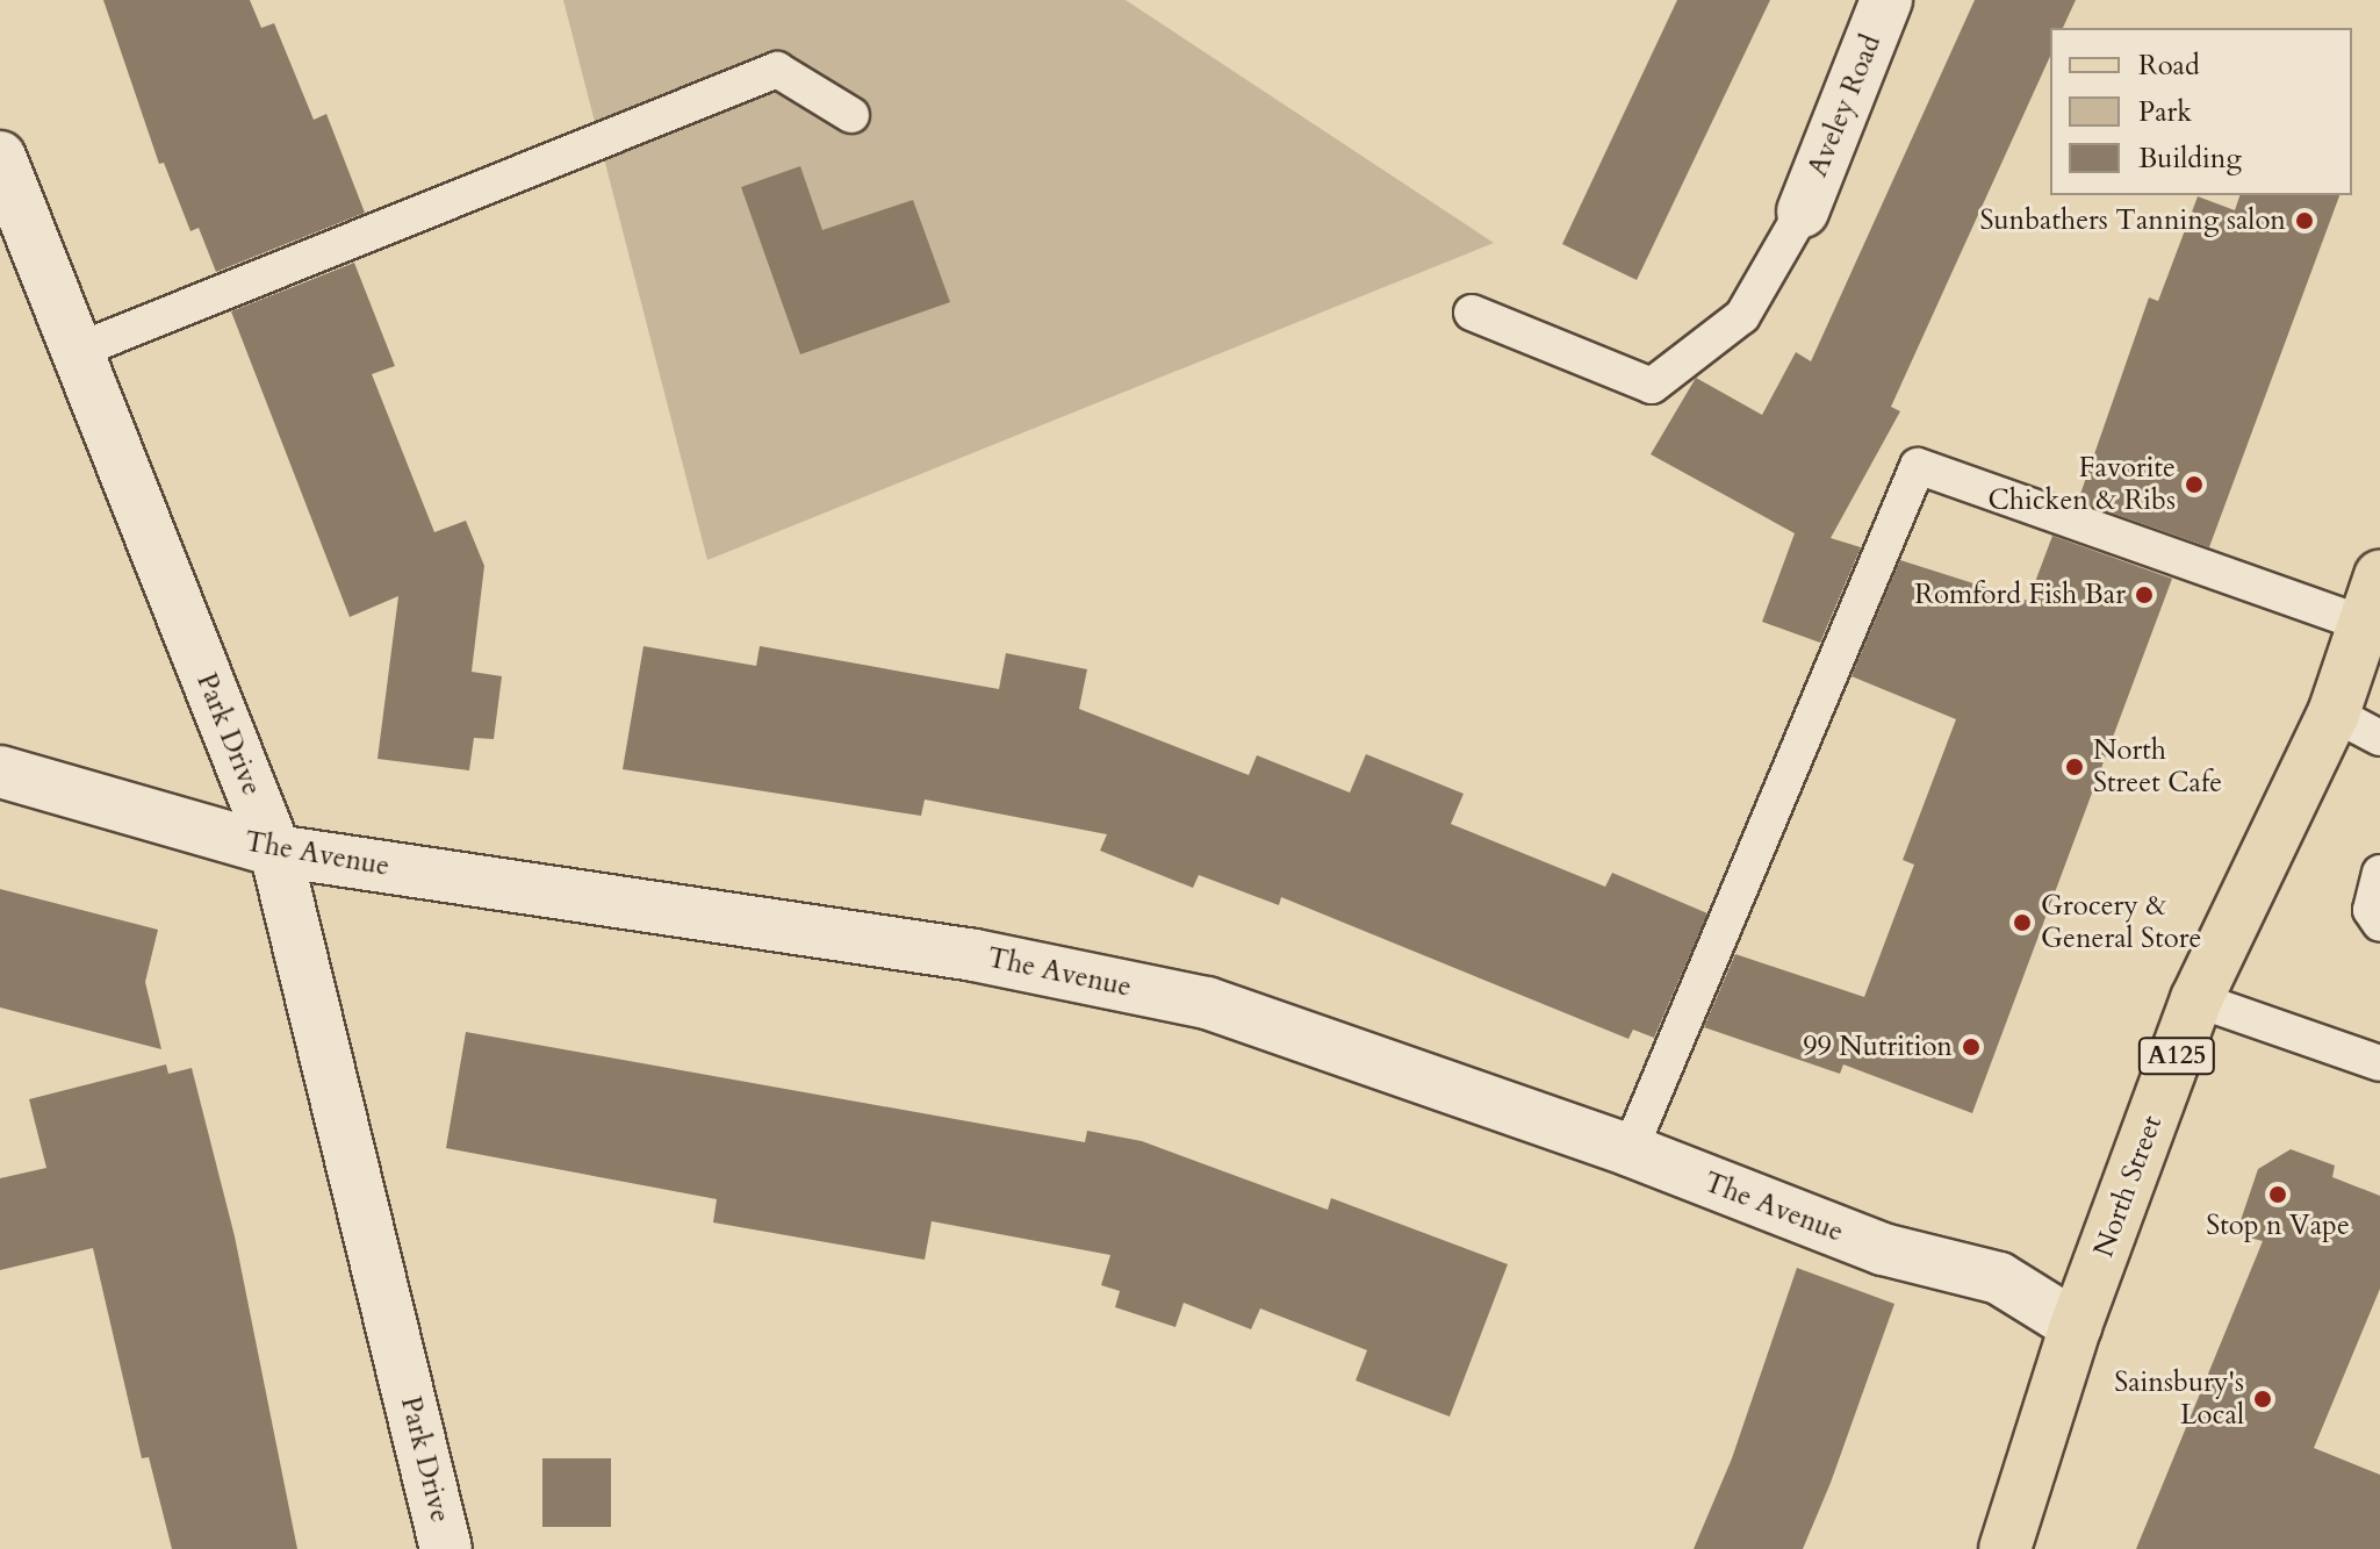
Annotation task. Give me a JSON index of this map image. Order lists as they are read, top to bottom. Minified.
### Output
{"streets":{"main road":["A125","North Street"],"street":["Aveley Road","Park Drive","The Avenue"]},"crossings":[["Park Drive","The Avenue"],["The Avenue","North Street"]],"places":["Sunbathers Tanning salon","Favorite Chicken & Ribs","Romford Fish Bar","North Street Cafe","Grocery & General Store","99 Nutrition","Stop n Vape","Sainsbury's Local"],"legend":["Road","Park","Building"]}
